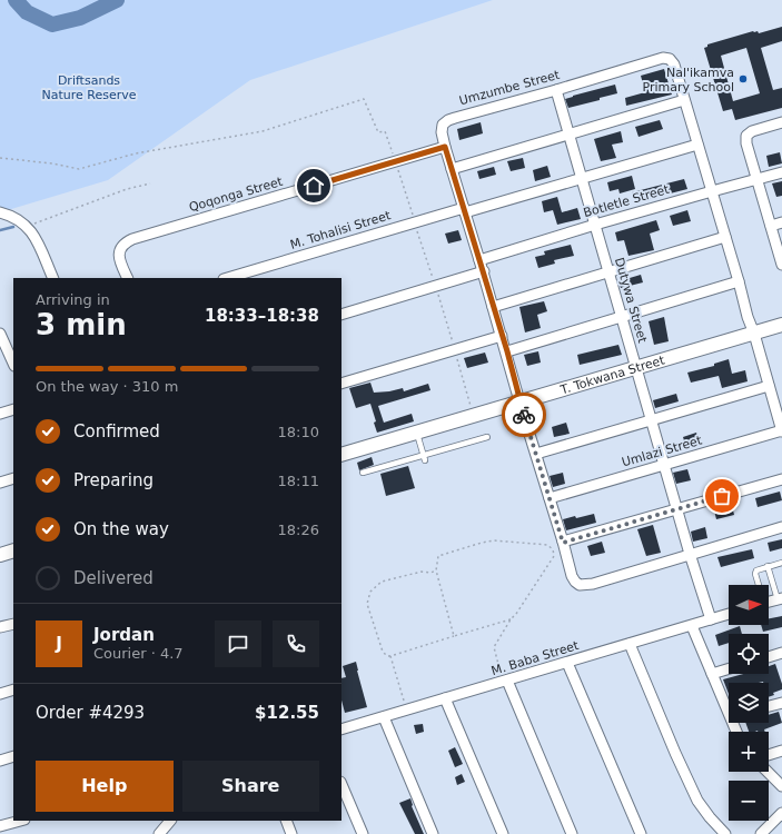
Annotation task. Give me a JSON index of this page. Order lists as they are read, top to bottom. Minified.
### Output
{"streets":{"street":["Umzumbe Street","Qoqonga Street","Botletle Street","M. Tohalisi Street","Dutywa Street","T. Tokwana Street","Umlazi Street","M. Baba Street"]},"crossings":[["Umzumbe Street","Qoqonga Street"],["Umzumbe Street","Botletle Street"],["Umzumbe Street","M. Tohalisi Street"],["Umzumbe Street","Dutywa Street"],["Umzumbe Street","T. Tokwana Street"],["Umzumbe Street","Umlazi Street"],["Botletle Street","Dutywa Street"],["M. Tohalisi Street","Dutywa Street"],["Dutywa Street","T. Tokwana Street"],["Dutywa Street","Umlazi Street"],["Dutywa Street","M. Baba Street"]],"parks":["Driftsands Nature Reserve"],"places":["Nal'ikamva Primary School"],"north":"right","page":{"heading":["3 min","Arriving in","18:33–18:38"],"panel":["Jordan","Courier · 4.7","Order #4293","$12.55"],"bar":"On the way · 310 m","list":[["Confirmed","18:10"],["Preparing","18:11"],["On the way","18:26"],"Delivered"],"map_buttons":["+","−"],"round":"J","buttons":["Help","Share"]}}
